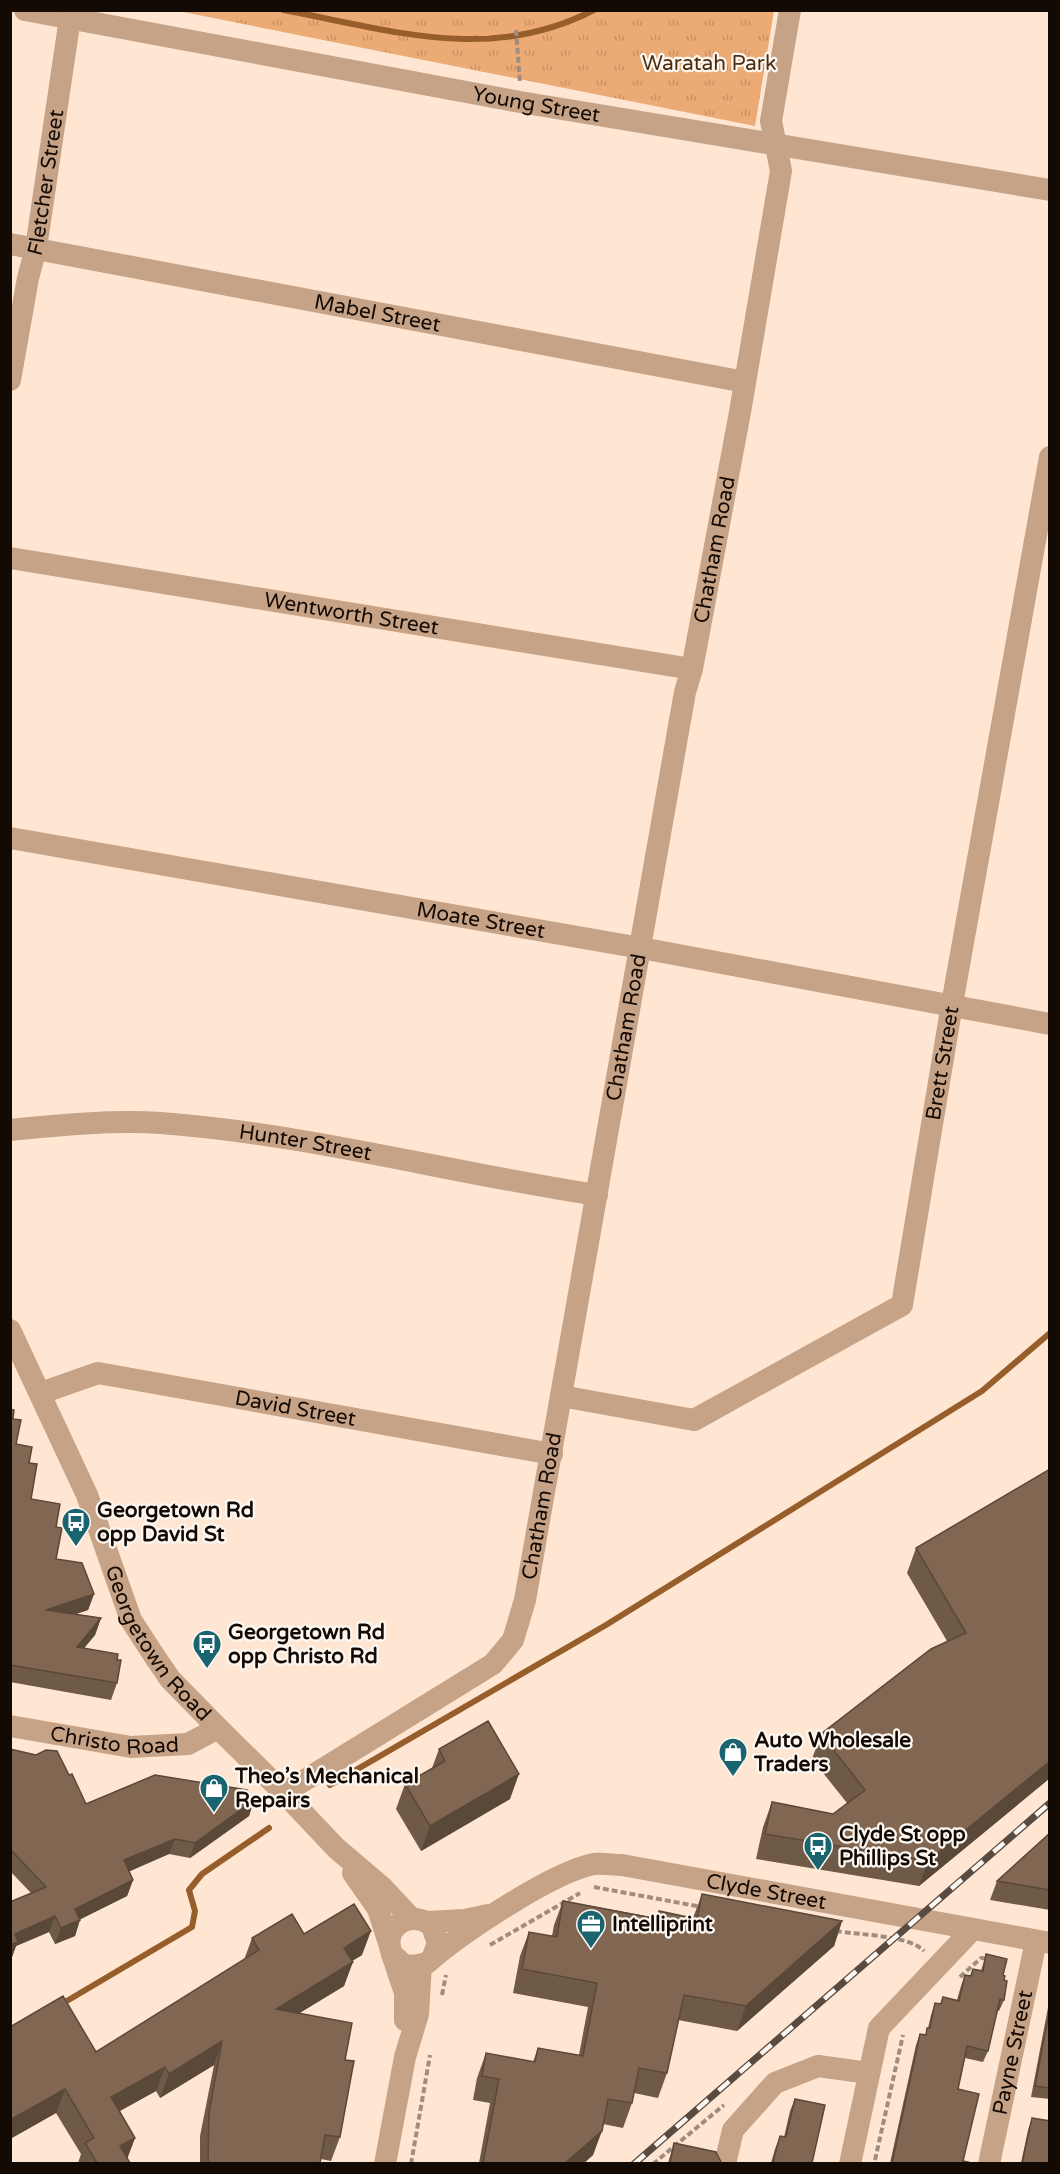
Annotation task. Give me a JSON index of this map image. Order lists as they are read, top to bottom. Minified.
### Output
{"streets":{"street":["Young Street","Fletcher Street","Mabel Street","Chatham Road","Wentworth Street","Moate Street","Brett Street","Hunter Street","David Street","Georgetown Road","Christo Road","Clyde Street","Payne Street"]},"crossings":[["Young Street","Fletcher Street"],["Young Street","Chatham Road"],["Fletcher Street","Mabel Street"],["Mabel Street","Chatham Road"],["Chatham Road","Wentworth Street"],["Chatham Road","Moate Street"],["Chatham Road","Brett Street"],["Chatham Road","Hunter Street"],["Chatham Road","David Street"],["Chatham Road","Georgetown Road"],["Moate Street","Brett Street"],["David Street","Georgetown Road"],["Georgetown Road","Christo Road"],["Georgetown Road","Clyde Street"],["Clyde Street","Payne Street"]],"parks":["Waratah Park"],"places":{"bus stop":["Georgetown Rd opp David St","Georgetown Rd opp Christo Rd","Clyde St opp Phillips St"],"shop":["Auto Wholesale Traders","Theo’s Mechanical Repairs"],"office":["Intelliprint"]}}
